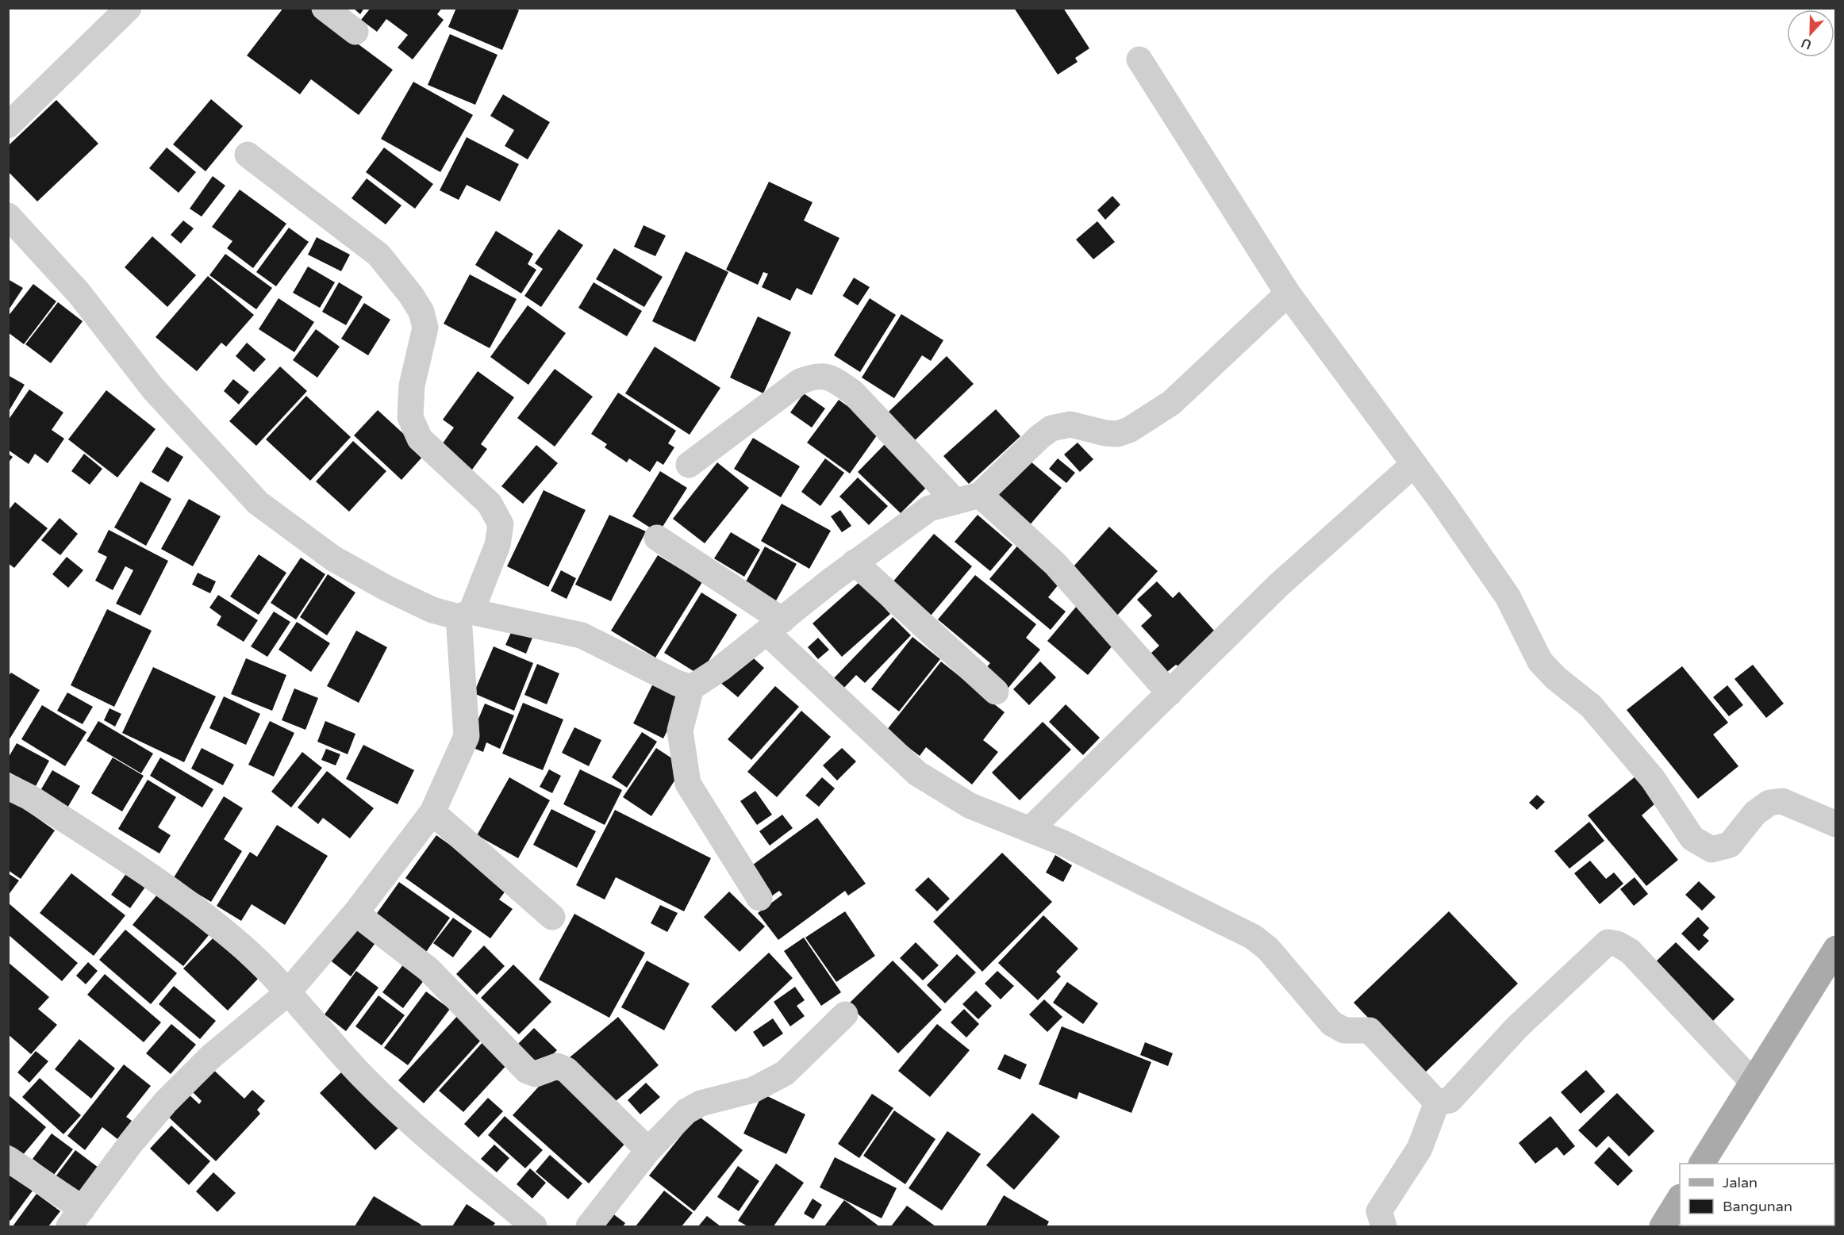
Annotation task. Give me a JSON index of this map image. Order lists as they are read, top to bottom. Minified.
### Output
{"legend":["Jalan","Bangunan"],"north":"bottom"}
